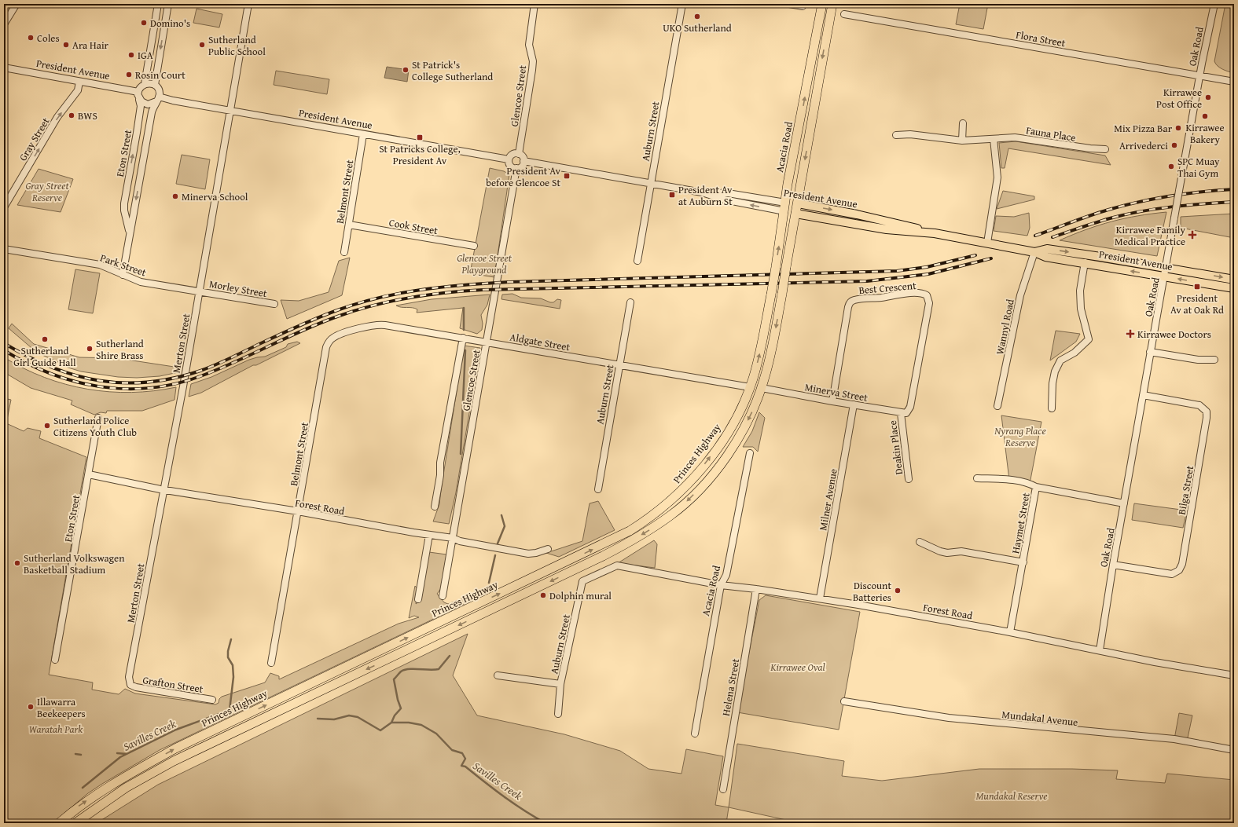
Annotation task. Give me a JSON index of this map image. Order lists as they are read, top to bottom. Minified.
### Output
{"streets":{"highway":["President Avenue","Acacia Road","Princes Highway"],"street":["Flora Street","Oak Road","Glencoe Street","Auburn Street","Fauna Place","Gray Street","Eton Street","Belmont Street","Cook Street","Park Street","Best Crescent","Morley Street","Wannyl Road","Aldgate Street","Merton Street","Minerva Street","Deakin Place","Bilga Street","Milner Avenue","Forest Road","Haymet Street","Grafton Street","Helena Street","Mundakal Avenue"]},"crossings":[["Flora Street","Oak Road"],["Oak Road","President Avenue"],["Oak Road","Bilga Street"],["Oak Road","Forest Road"],["Oak Road","Haymet Street"],["President Avenue","Glencoe Street"],["President Avenue","Auburn Street"],["President Avenue","Gray Street"],["President Avenue","Acacia Road"],["President Avenue","Eton Street"],["President Avenue","Belmont Street"],["President Avenue","Wannyl Road"],["President Avenue","Merton Street"],["President Avenue","Princes Highway"],["Glencoe Street","Aldgate Street"],["Glencoe Street","Forest Road"],["Auburn Street","Aldgate Street"],["Auburn Street","Forest Road"],["Acacia Road","Princes Highway"],["Acacia Road","Forest Road"],["Eton Street","Park Street"],["Eton Street","Forest Road"],["Belmont Street","Cook Street"],["Belmont Street","Aldgate Street"],["Belmont Street","Forest Road"],["Park Street","Morley Street"],["Park Street","Merton Street"],["Best Crescent","Minerva Street"],["Morley Street","Merton Street"],["Aldgate Street","Princes Highway"],["Merton Street","Forest Road"],["Merton Street","Grafton Street"],["Minerva Street","Deakin Place"],["Minerva Street","Princes Highway"],["Minerva Street","Milner Avenue"],["Milner Avenue","Forest Road"],["Forest Road","Haymet Street"],["Forest Road","Helena Street"]],"one_way":["Gray Street"],"water":["Savilles Creek"],"parks":["Gray Street Reserve","Glencoe Street Playground","Nyrang Place Reserve","Kirrawee Oval","Waratah Park","Mundakal Reserve"],"places":{"other":["UKO Sutherland","Domino's","Coles","Ara Hair","Sutherland Public School","IGA","St Patrick's College Sutherland","Rosin Court","Kirrawee Post Office","BWS","Kirrawee Bakery","Mix Pizza Bar","Arrivederci","SPC Muay Thai Gym","Minerva School","Sutherland Girl Guide Hall","Sutherland Shire Brass","Sutherland Police Citizens Youth Club","Sutherland Volkswagen Basketball Stadium","Discount Batteries","Dolphin mural","Illawarra Beekeepers"],"transit":["St Patricks College, President Av","President Av before Glencoe St","President Av at Auburn St","President Av at Oak Rd"],"health":["Kirrawee Family Medical Practice","Kirrawee Doctors"]}}
